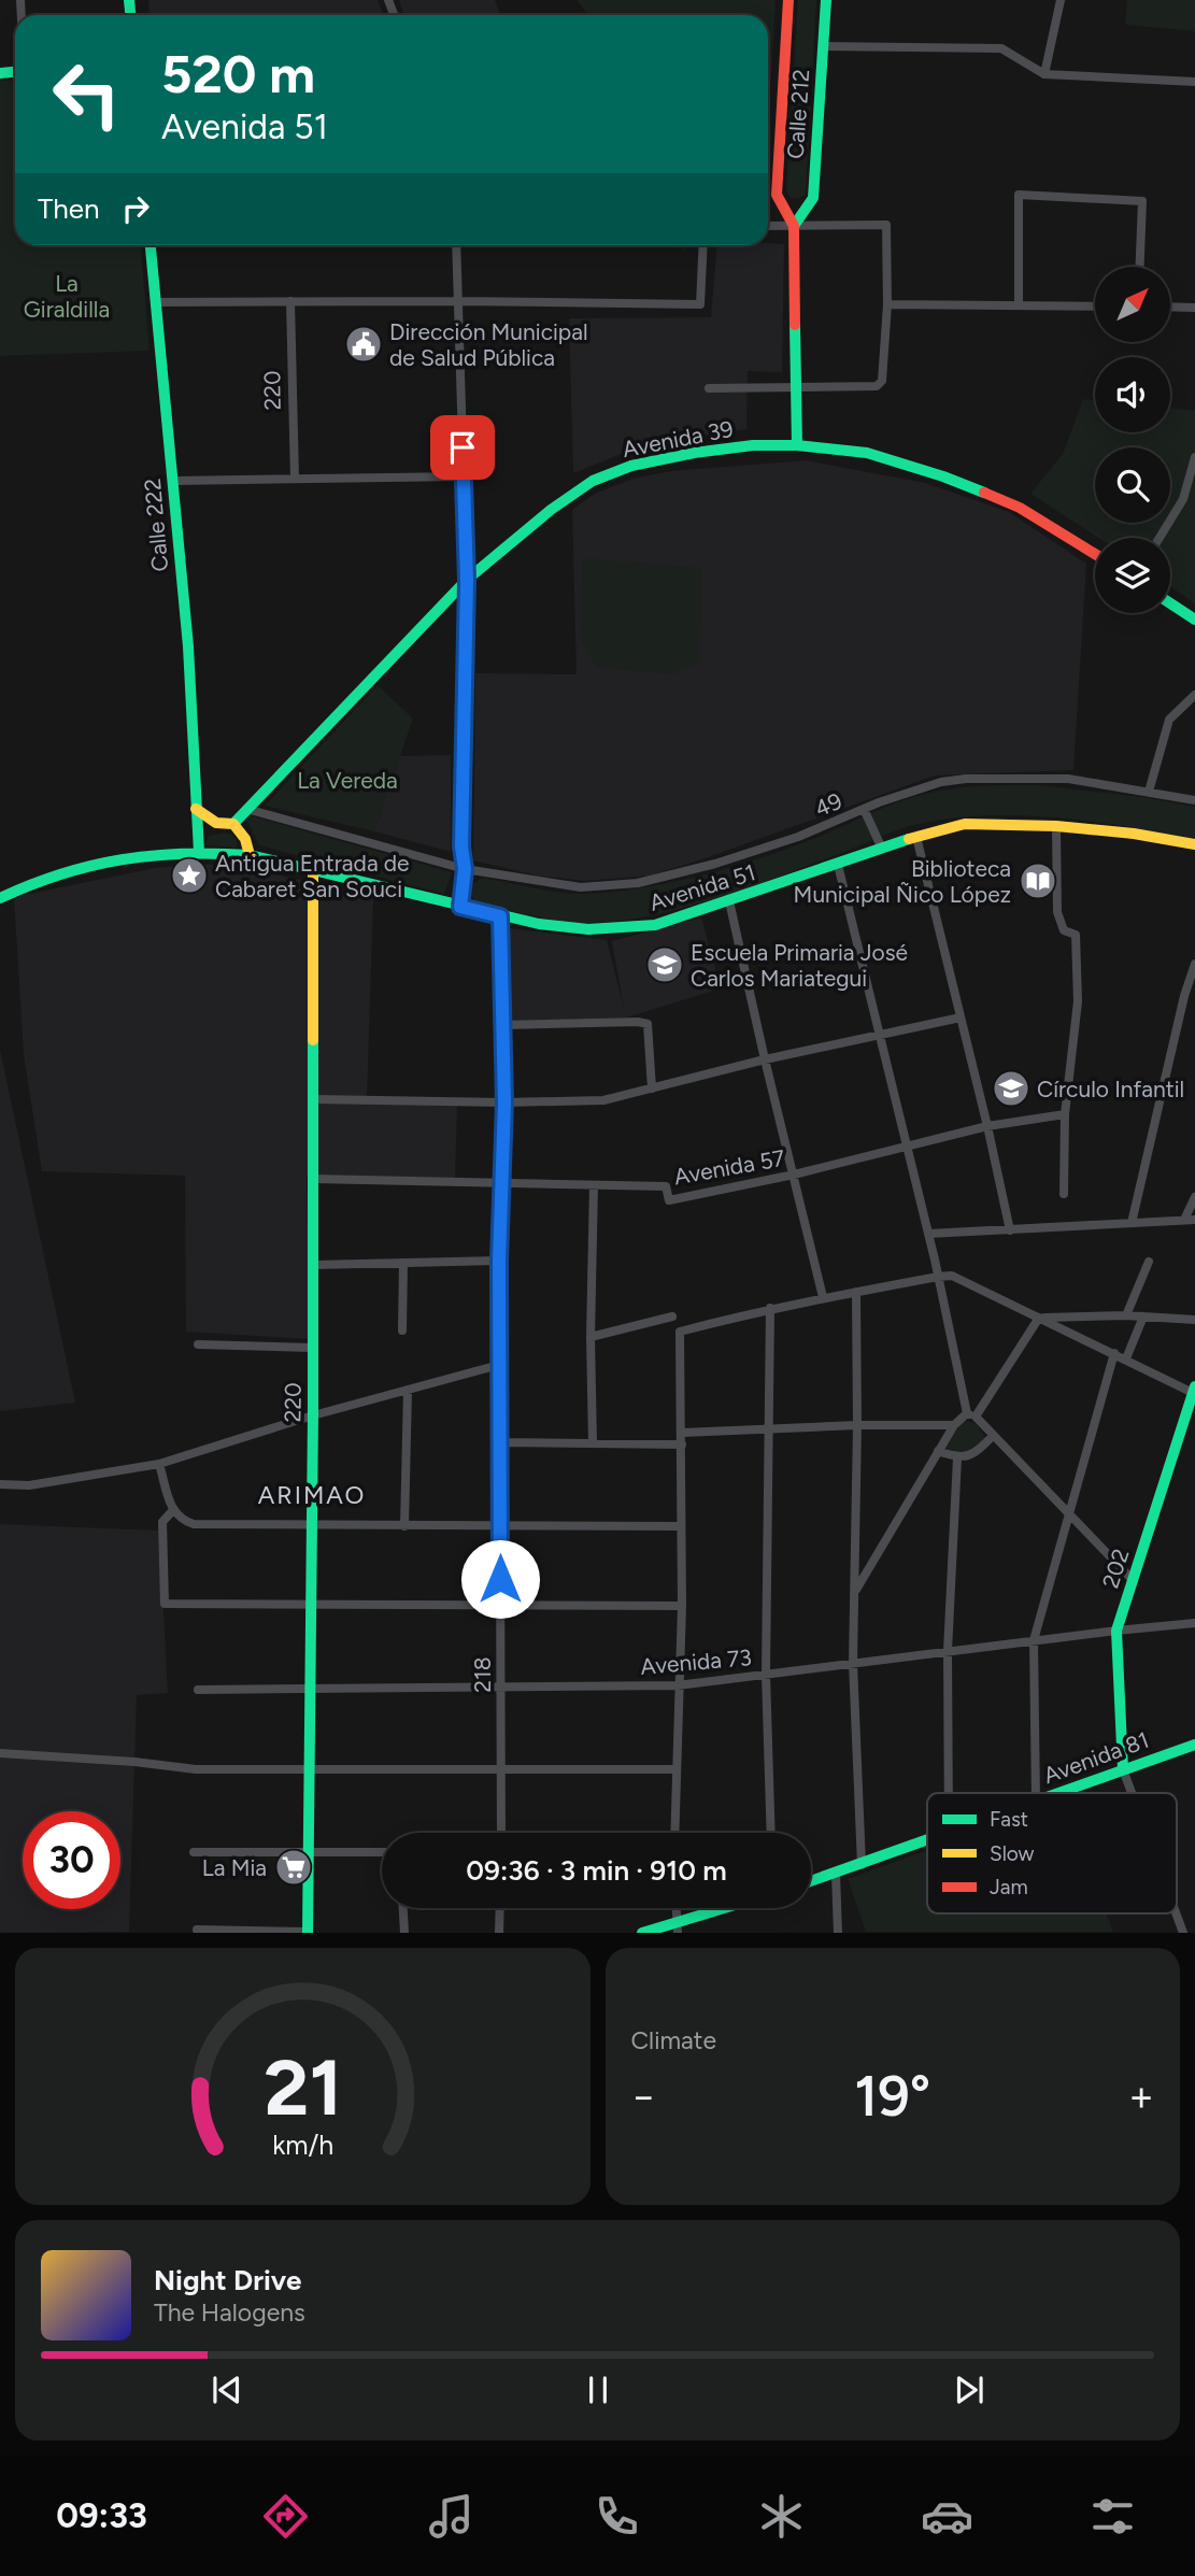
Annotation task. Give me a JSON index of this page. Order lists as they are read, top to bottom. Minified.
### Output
{"streets":{"street":["Calle 212","220","Avenida 39","Calle 222","49","Avenida 51","Avenida 57","202","Avenida 73","218","Avenida 81"]},"crossings":[["Calle 212","Avenida 39"],["220","Avenida 51"],["220","Avenida 57"],["220","Avenida 73"],["Avenida 39","49"],["Calle 222","Avenida 51"],["Avenida 51","218"],["Avenida 57","218"],["202","Avenida 73"],["202","Avenida 81"],["Avenida 73","218"]],"districts":["ARIMAO"],"parks":["La Giraldilla","La Vereda"],"places":{"public building":["Dirección Municipal de Salud Pública"],"place":["Antigua Entrada de Cabaret San Souci"],"library":["Biblioteca Municipal Ñico López"],"school or university":["Escuela Primaria José Carlos Mariategui","Círculo Infantil"],"supermarket":["La Mia"]},"legend":["Fast","Slow","Jam"],"north":"top right","page":{"turn":["520 m","Avenida 51"],"then":"Then","limit":"30","trip":"09:36 · 3 min · 910 m","tile":"Climate","heat":["−","19°","+"],"song":["Night Drive","The Halogens"],"tabs":"09:33","gauge":["21","km/h"]}}
